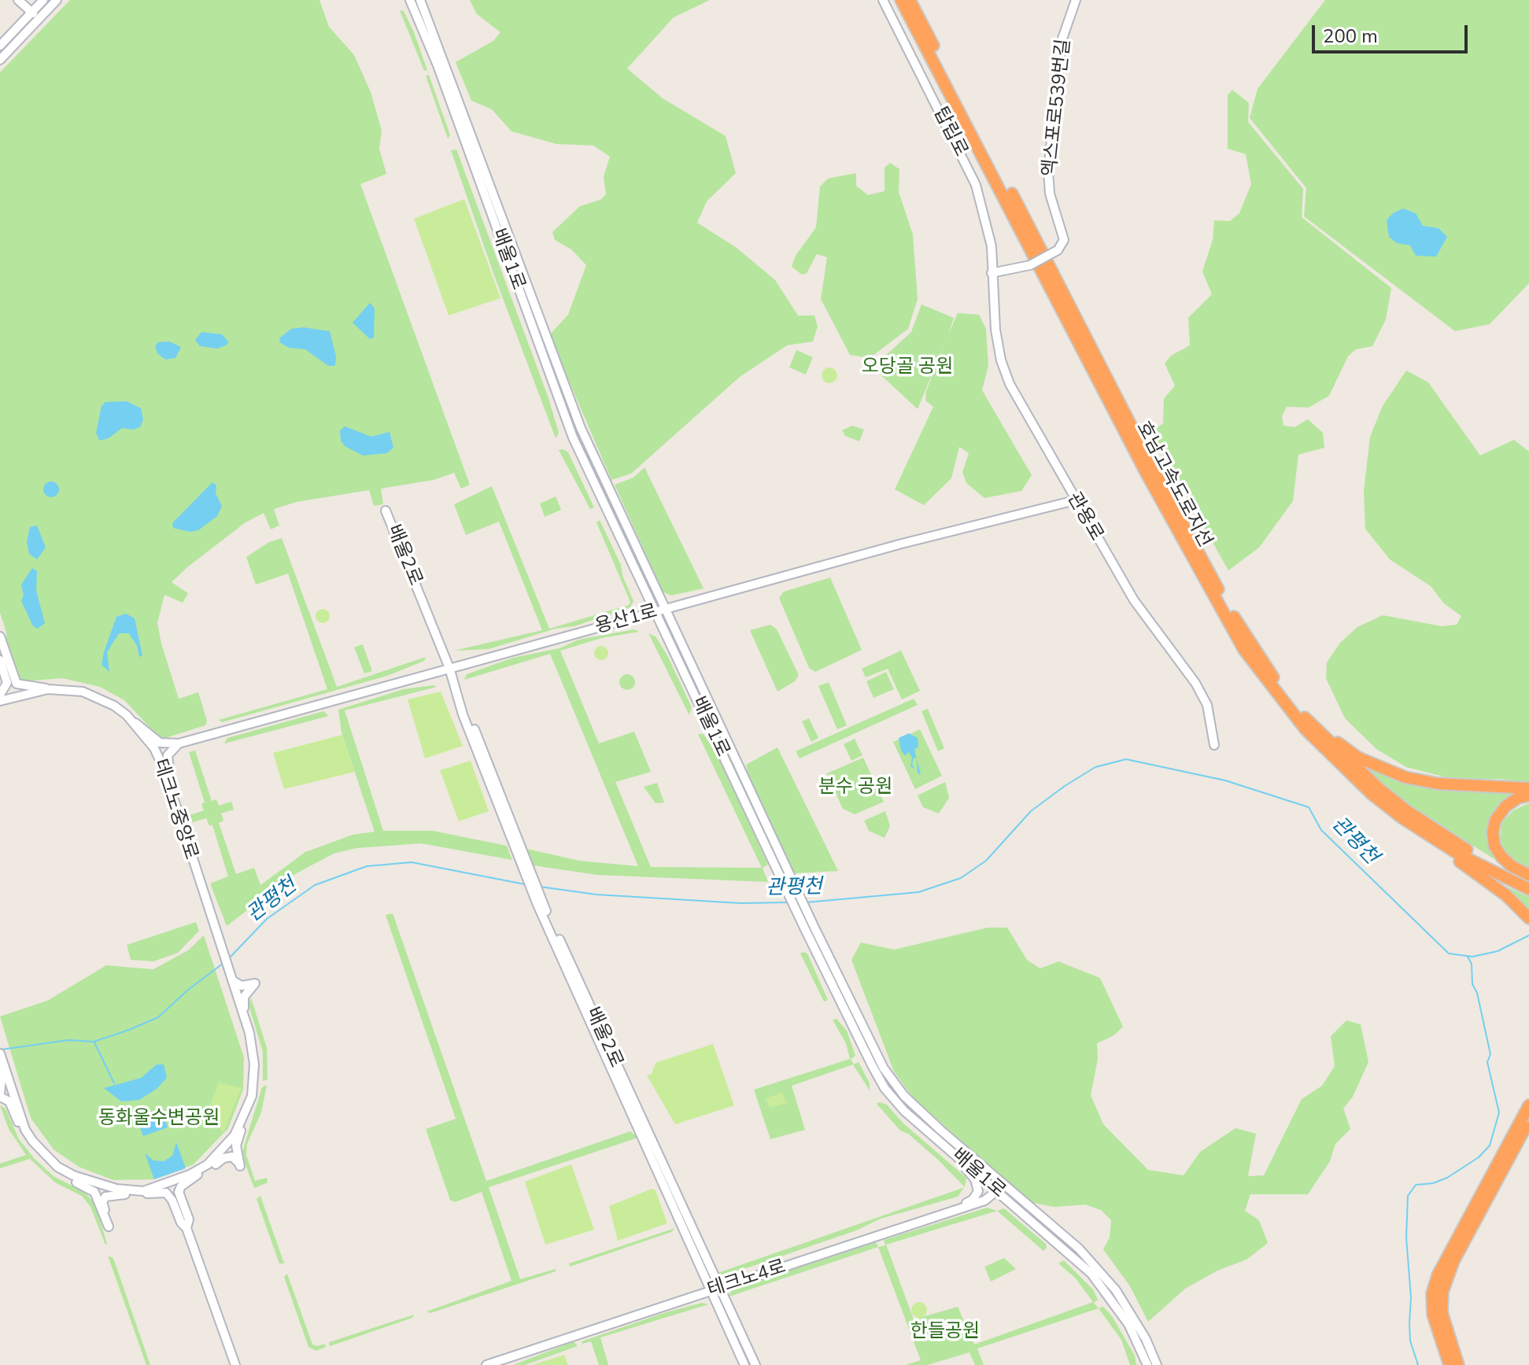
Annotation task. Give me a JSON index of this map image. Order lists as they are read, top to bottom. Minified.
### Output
{"streets":{"highway":["호남고속도로지선"],"main road":["엑스포로539번길","탑립로","배울1로","관용로","배울2로","용산1로","테크노중앙로","테크노4로"]},"crossings":[["엑스포로539번길","탑립로"],["엑스포로539번길","관용로"],["탑립로","관용로"],["배울1로","용산1로"],["배울1로","테크노4로"],["관용로","용산1로"],["배울2로","용산1로"],["배울2로","테크노4로"]],"water":["관평천"],"parks":["오당골 공원","분수 공원","동화울수변공원","한들공원"],"scale_bar":"200 m"}
